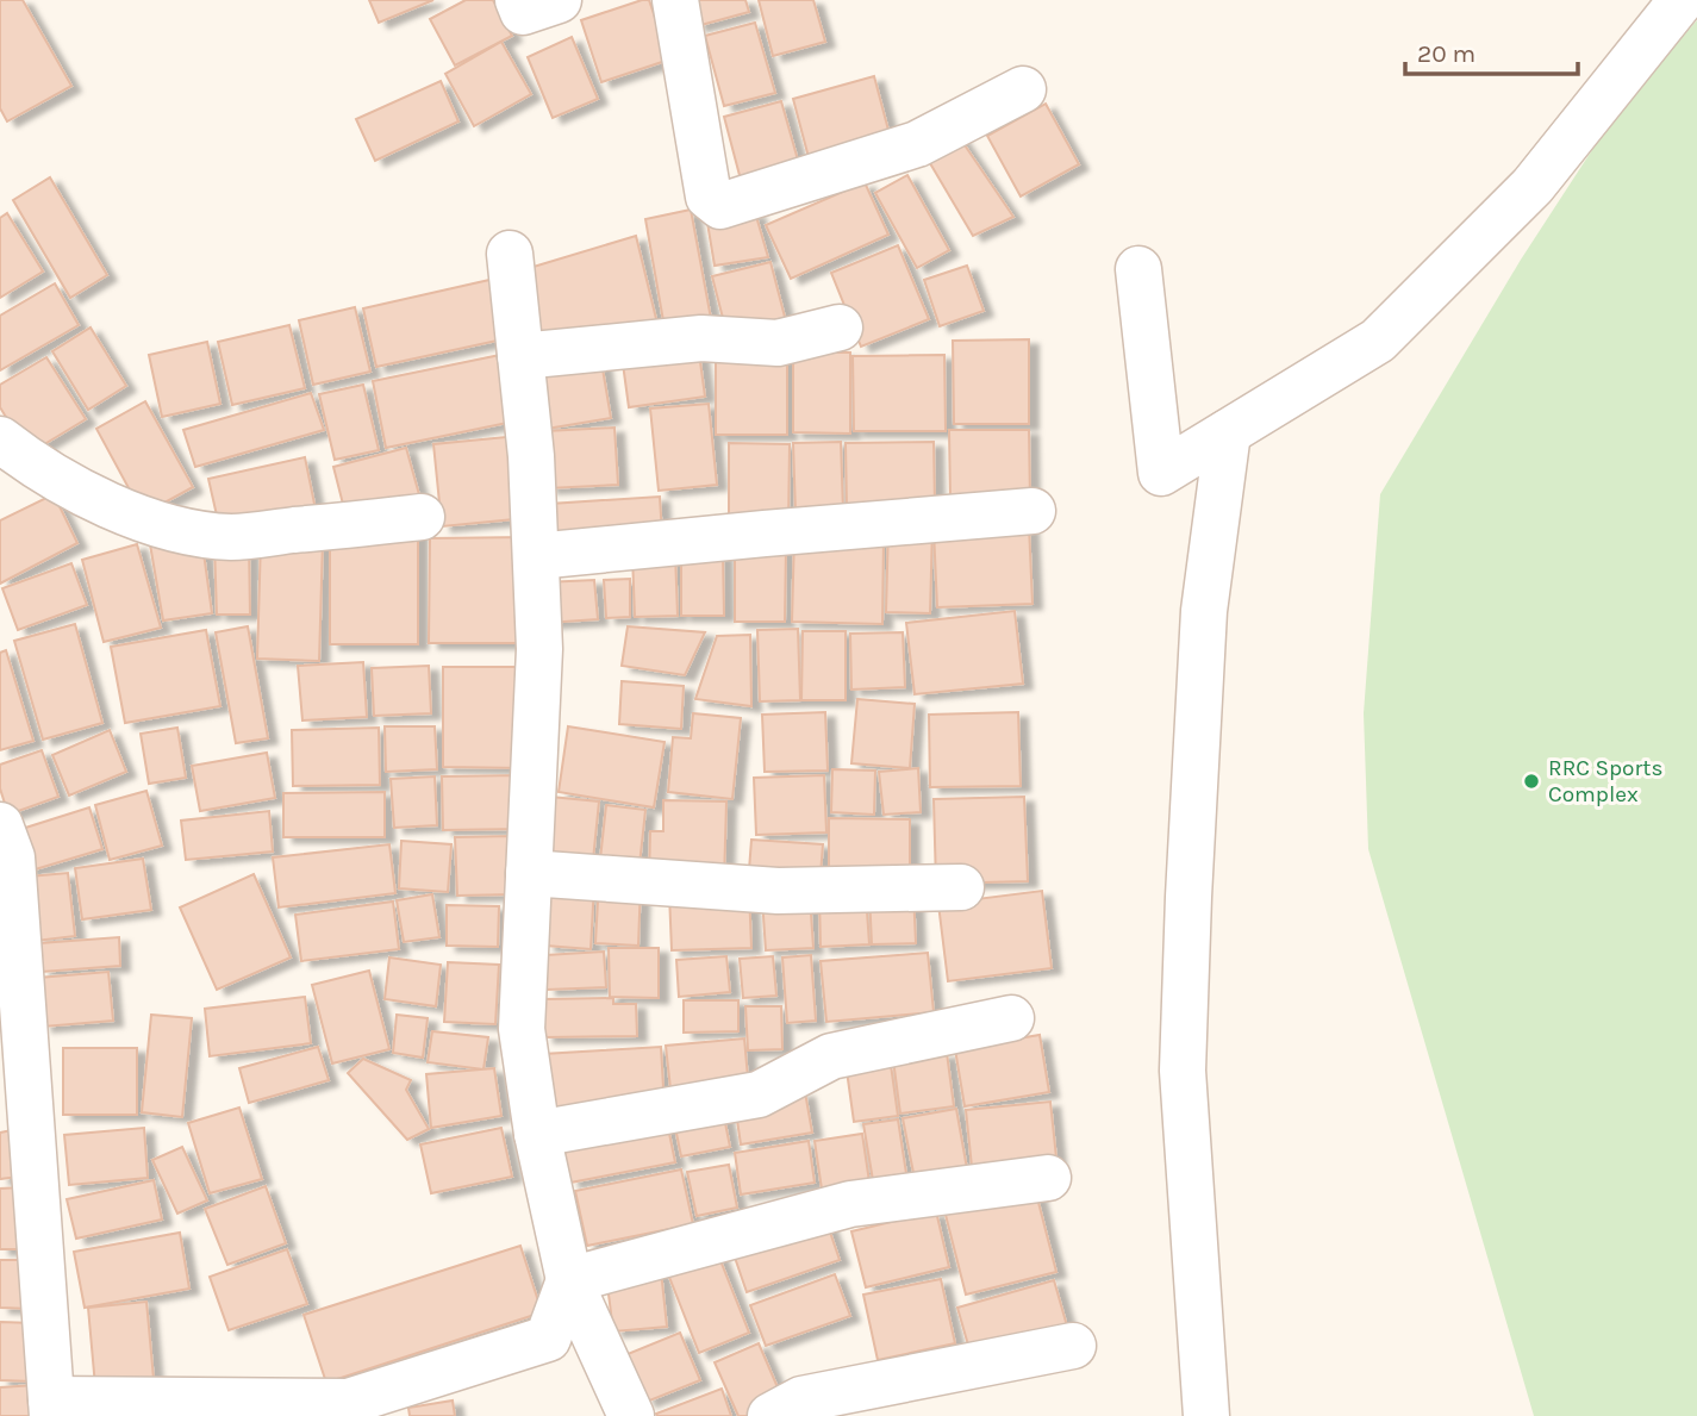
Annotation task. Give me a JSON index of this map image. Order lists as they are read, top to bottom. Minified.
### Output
{"places":["RRC Sports Complex"],"scale_bar":"20 m"}
